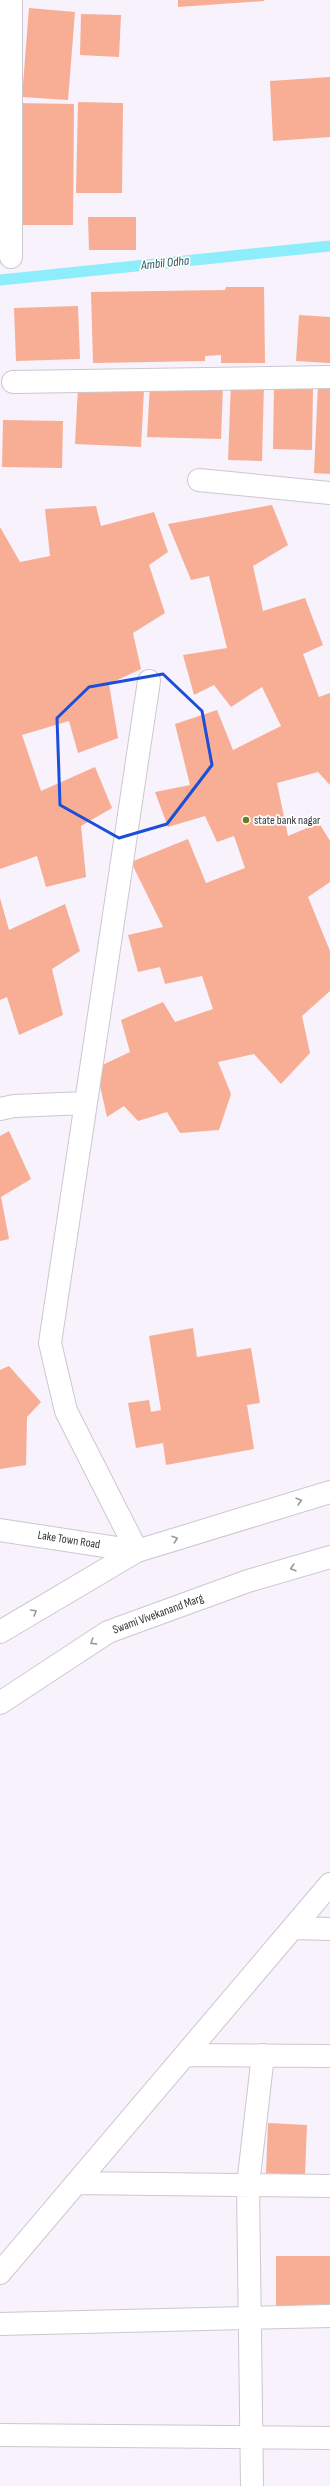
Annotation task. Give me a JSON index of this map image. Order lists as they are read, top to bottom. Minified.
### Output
{"streets":{"street":["Lake Town Road","Swami Vivekanand Marg"]},"water":["Ambil Odha"],"places":["state bank nagar"]}
